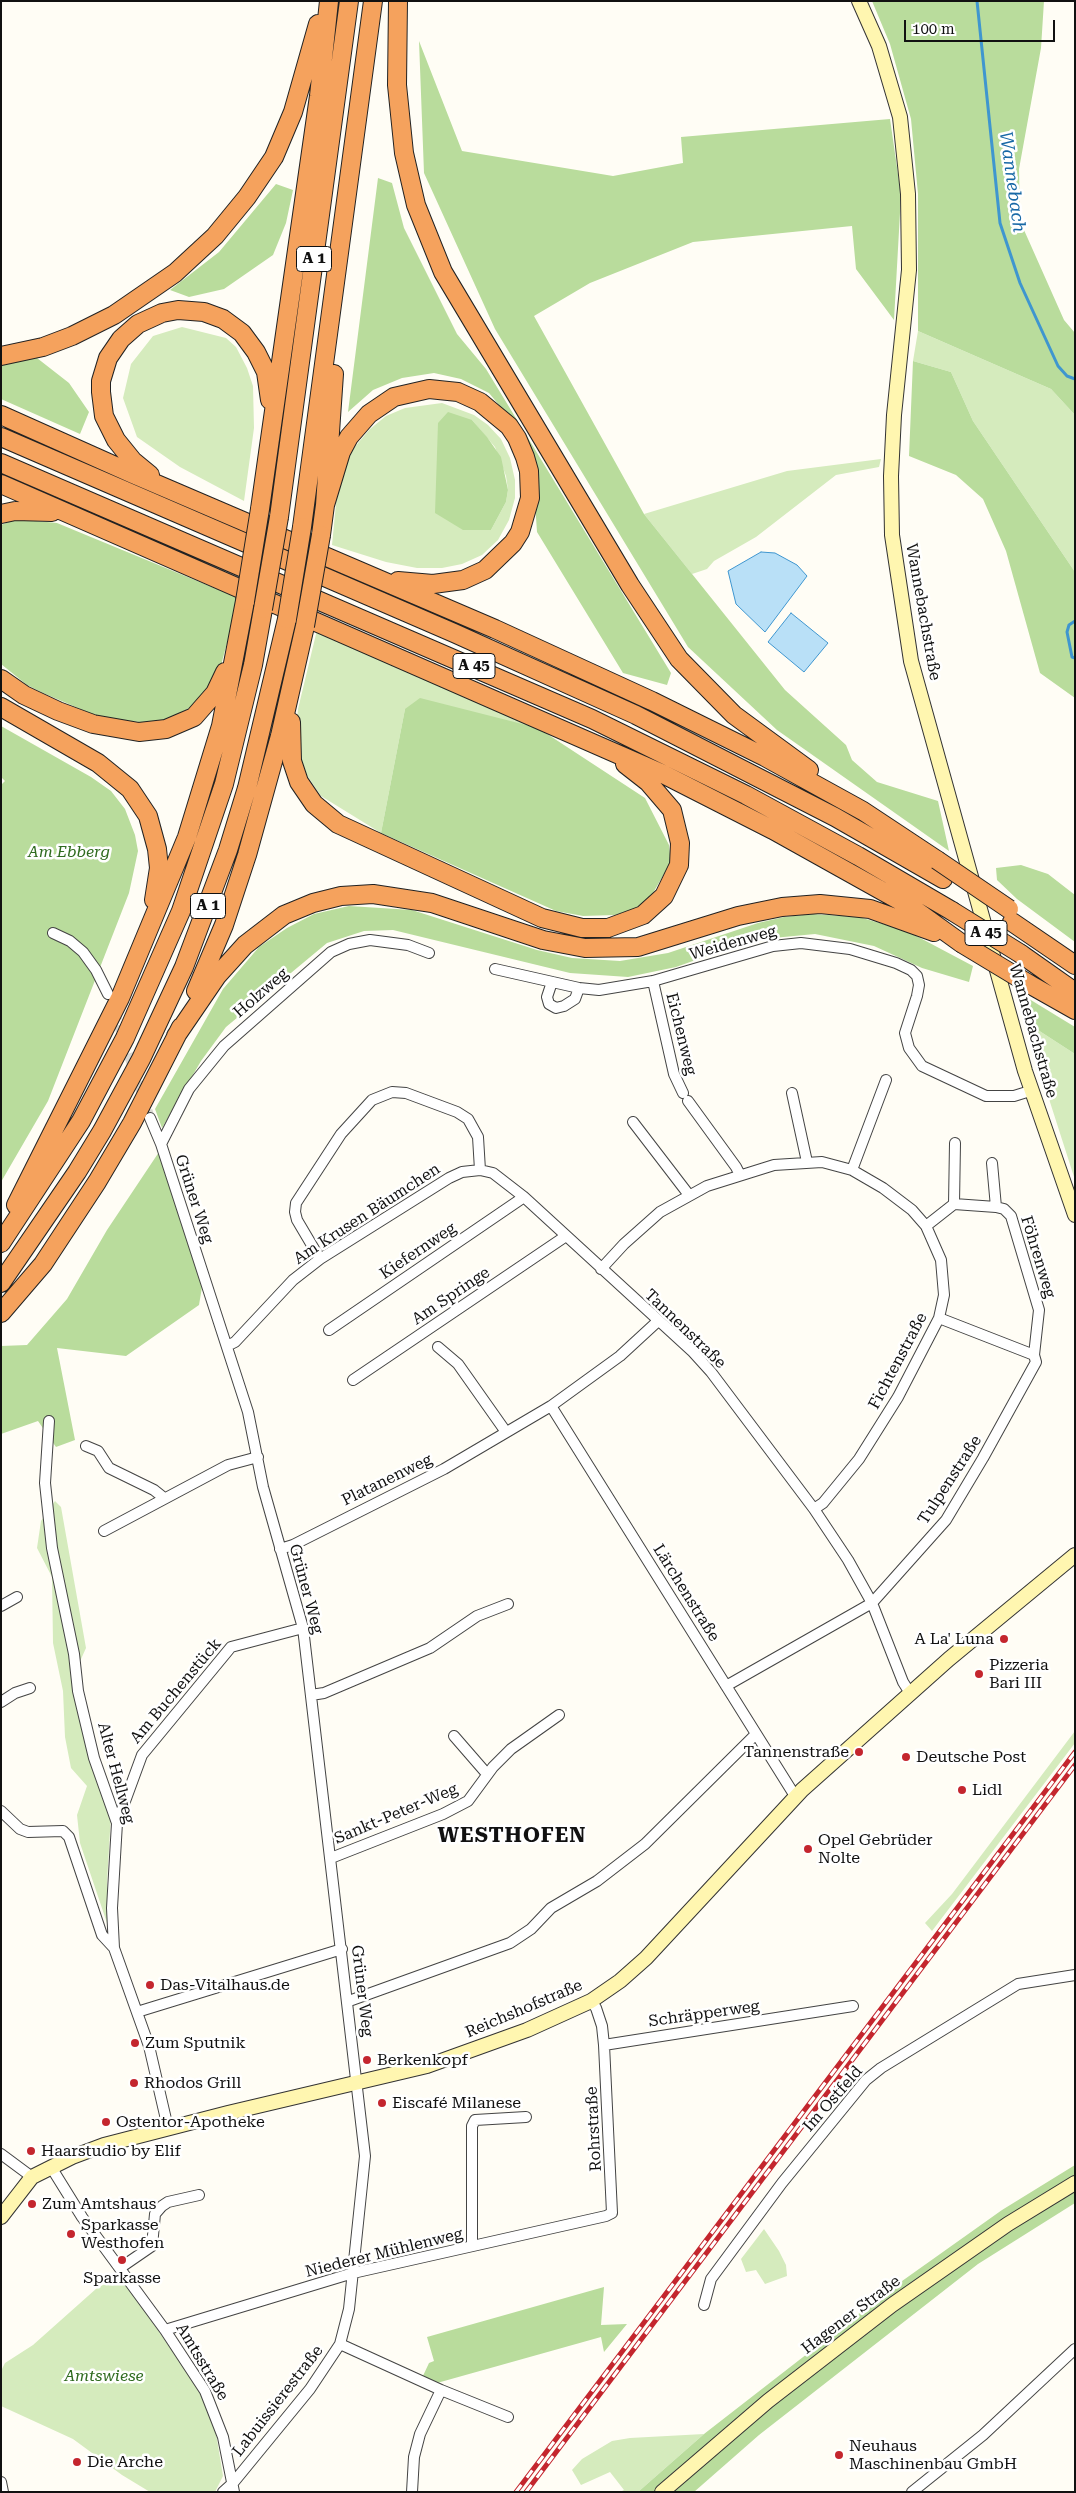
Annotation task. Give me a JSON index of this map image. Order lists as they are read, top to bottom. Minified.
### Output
{"streets":{"highway":["A 1","A 45"],"main road":["Wannebachstraße","Reichshofstraße","Hagener Straße"],"street":["Weidenweg","Holzweg","Eichenweg","Grüner Weg","Am Krusen Bäumchen","Kiefernweg","Föhrenweg","Am Springe","Tannenstraße","Fichtenstraße","Platanenweg","Tulpenstraße","Lärchenstraße","Am Buchenstück","Alter Hellweg","Sankt-Peter-Weg","Schräpperweg","Im Ostfeld","Rohrstraße","Niederer Mühlenweg","Amtsstraße","Labuissierestraße"]},"crossings":[["Wannebachstraße","Weidenweg"],["Weidenweg","Eichenweg"],["Holzweg","Grüner Weg"],["Eichenweg","Fichtenstraße"],["Grüner Weg","Am Krusen Bäumchen"],["Grüner Weg","Platanenweg"],["Grüner Weg","Am Buchenstück"],["Grüner Weg","Sankt-Peter-Weg"],["Grüner Weg","Reichshofstraße"],["Grüner Weg","Labuissierestraße"],["Am Krusen Bäumchen","Tannenstraße"],["Kiefernweg","Tannenstraße"],["Föhrenweg","Tulpenstraße"],["Am Springe","Tannenstraße"],["Tannenstraße","Fichtenstraße"],["Tannenstraße","Platanenweg"],["Tannenstraße","Tulpenstraße"],["Tannenstraße","Reichshofstraße"],["Platanenweg","Lärchenstraße"],["Tulpenstraße","Lärchenstraße"],["Lärchenstraße","Reichshofstraße"],["Am Buchenstück","Alter Hellweg"],["Alter Hellweg","Reichshofstraße"],["Reichshofstraße","Amtsstraße"],["Reichshofstraße","Labuissierestraße"],["Schräpperweg","Rohrstraße"],["Rohrstraße","Niederer Mühlenweg"],["Niederer Mühlenweg","Amtsstraße"],["Niederer Mühlenweg","Labuissierestraße"],["Amtsstraße","Labuissierestraße"]],"districts":["WESTHOFEN"],"water":["Wannebach"],"parks":["Am Ebberg","Amtswiese"],"places":["A La' Luna","Pizzeria Bari III","Tannenstraße","Deutsche Post","Lidl","Opel Gebrüder Nolte","Das-Vitalhaus.de","Zum Sputnik","Berkenkopf","Rhodos Grill","Eiscafé Milanese","Ostentor-Apotheke","Haarstudio by Elif","Zum Amtshaus","Sparkasse Westhofen","Sparkasse","Neuhaus Maschinenbau GmbH","Die Arche"],"scale_bar":"100 m"}
